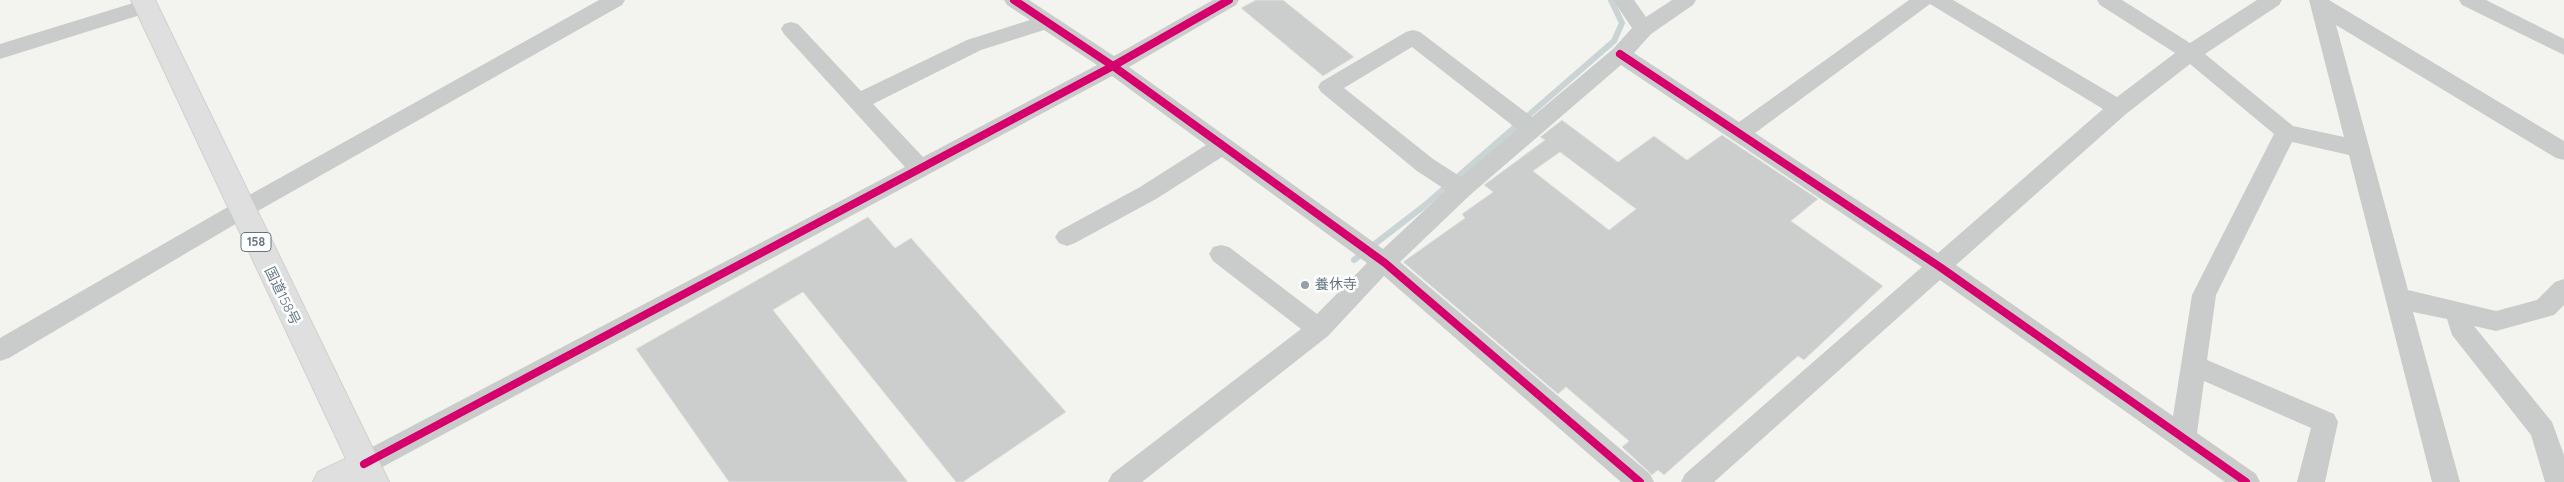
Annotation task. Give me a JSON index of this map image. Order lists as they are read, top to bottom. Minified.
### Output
{"streets":{"main road":["158","国道158号"]},"places":["養休寺"]}
